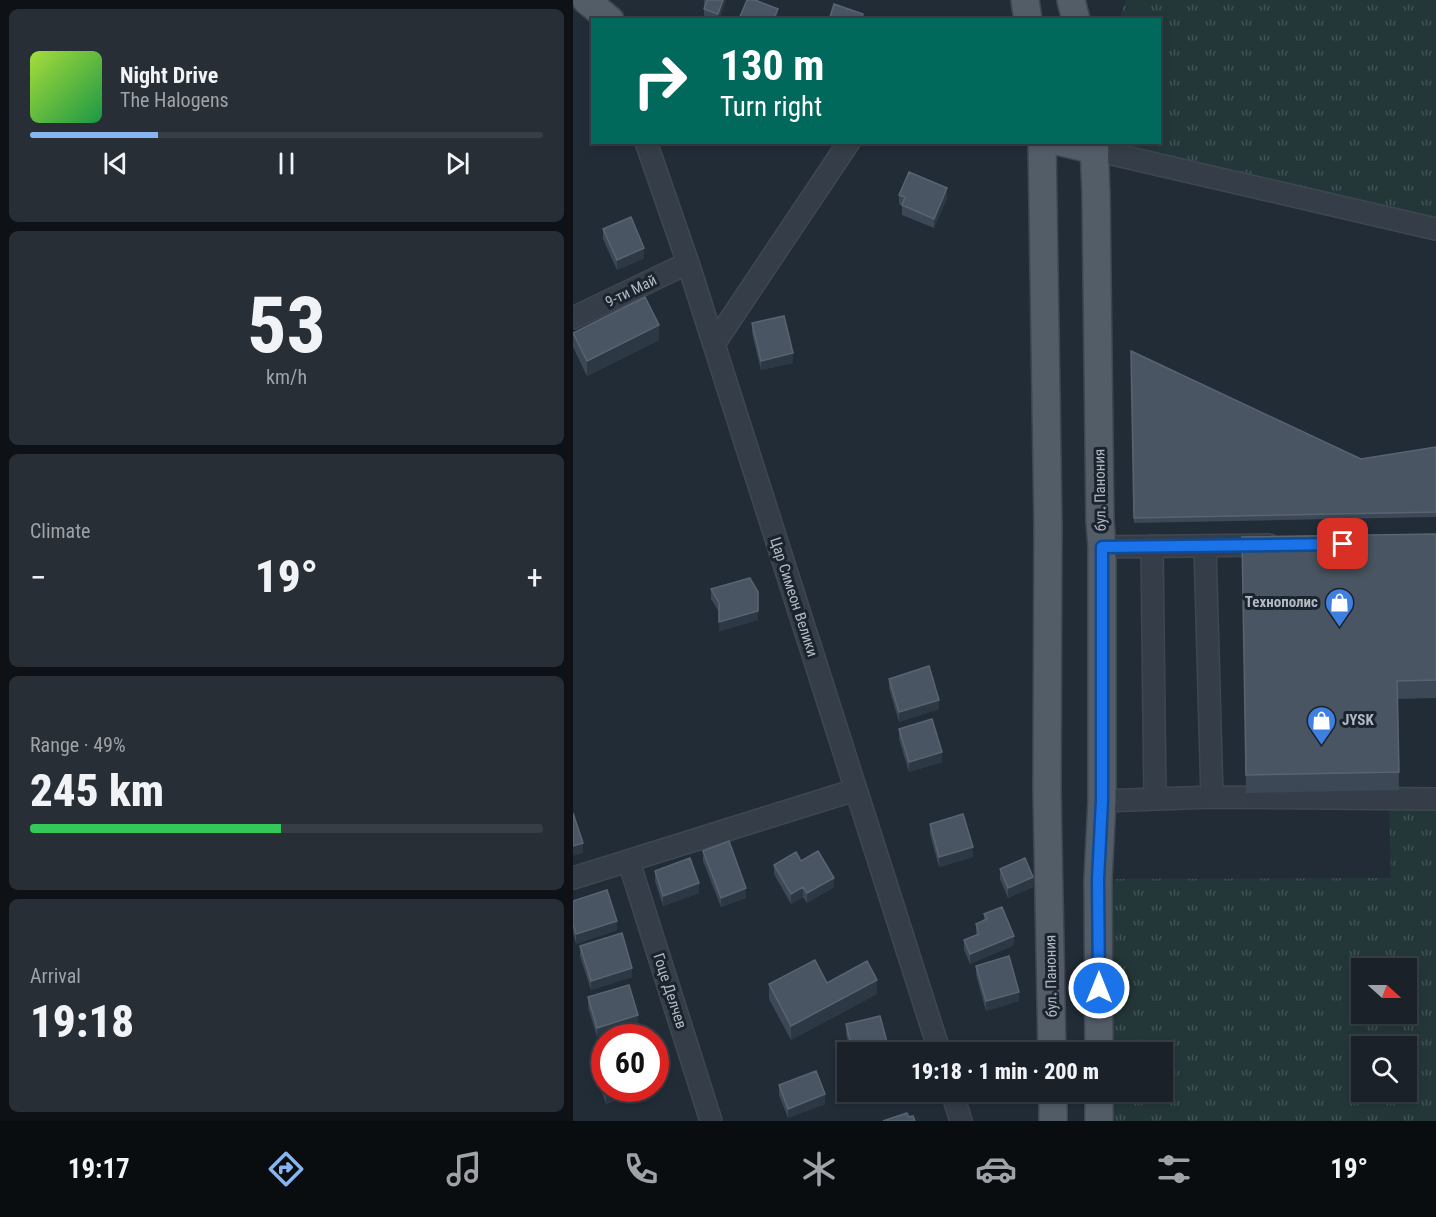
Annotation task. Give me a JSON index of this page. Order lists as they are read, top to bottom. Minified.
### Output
{"streets":{"main road":["бул. Панония"],"street":["9-ти Май","Цар Симеон Велики","Гоце Делчев"]},"crossings":[["9-ти Май","Цар Симеон Велики"]],"places":{"shop":["Технополис","JYSK"]},"north":"right","page":{"turn":["130 m","Turn right"],"song":["Night Drive","The Halogens"],"tile":[["53","km/h"],"Climate",["Range · 49%","245 km"],["Arrival","19:18"]],"heat":["−","19°","+"],"limit":"60","trip":"19:18 · 1 min · 200 m","tabs":["19:17","19°"]}}
